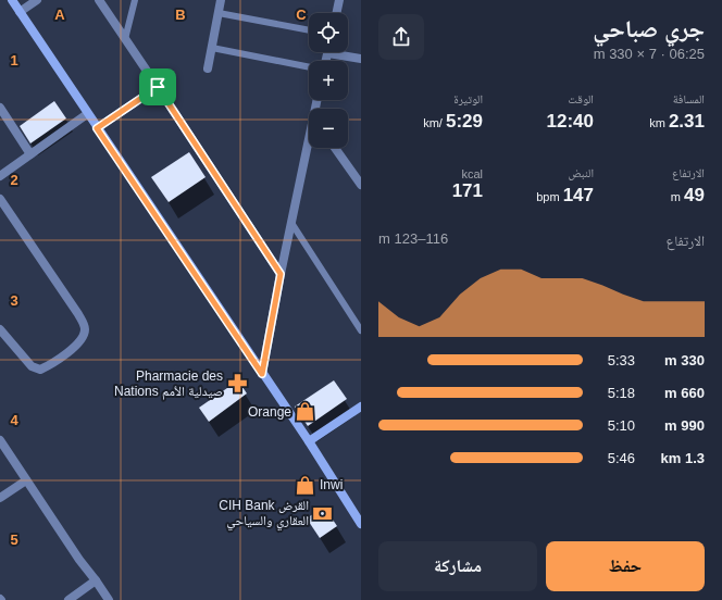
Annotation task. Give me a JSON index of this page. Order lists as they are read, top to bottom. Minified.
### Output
{"places":{"pharmacy":["Pharmacie des Nations صيدلية الأمم"],"shop":["Orange","Inwi"],"bank":["CIH Bank القرض العقاري والسياحي"]},"page":{"heading":["جري صباحي","06:25 · 7 × 330 m"],"map_buttons":["+","−"],"stats":[["المسافة","2.31 km"],["الوقت","12:40"],["الوتيرة","5:29 /km"],["الارتفاع","49 m"],["النبض","147 bpm"],["kcal","171"]],"chart":["الارتفاع","116–123 m"],"list":[{"name":"330 m","note":"5:33"},{"name":"660 m","note":"5:18"},{"name":"990 m","note":"5:10"},{"name":"1.3 km","note":"5:46"}],"buttons":["حفظ","مشاركة"]},"grid":{"columns":["A","B","C"],"rows":["1","2","3","4","5"]}}
